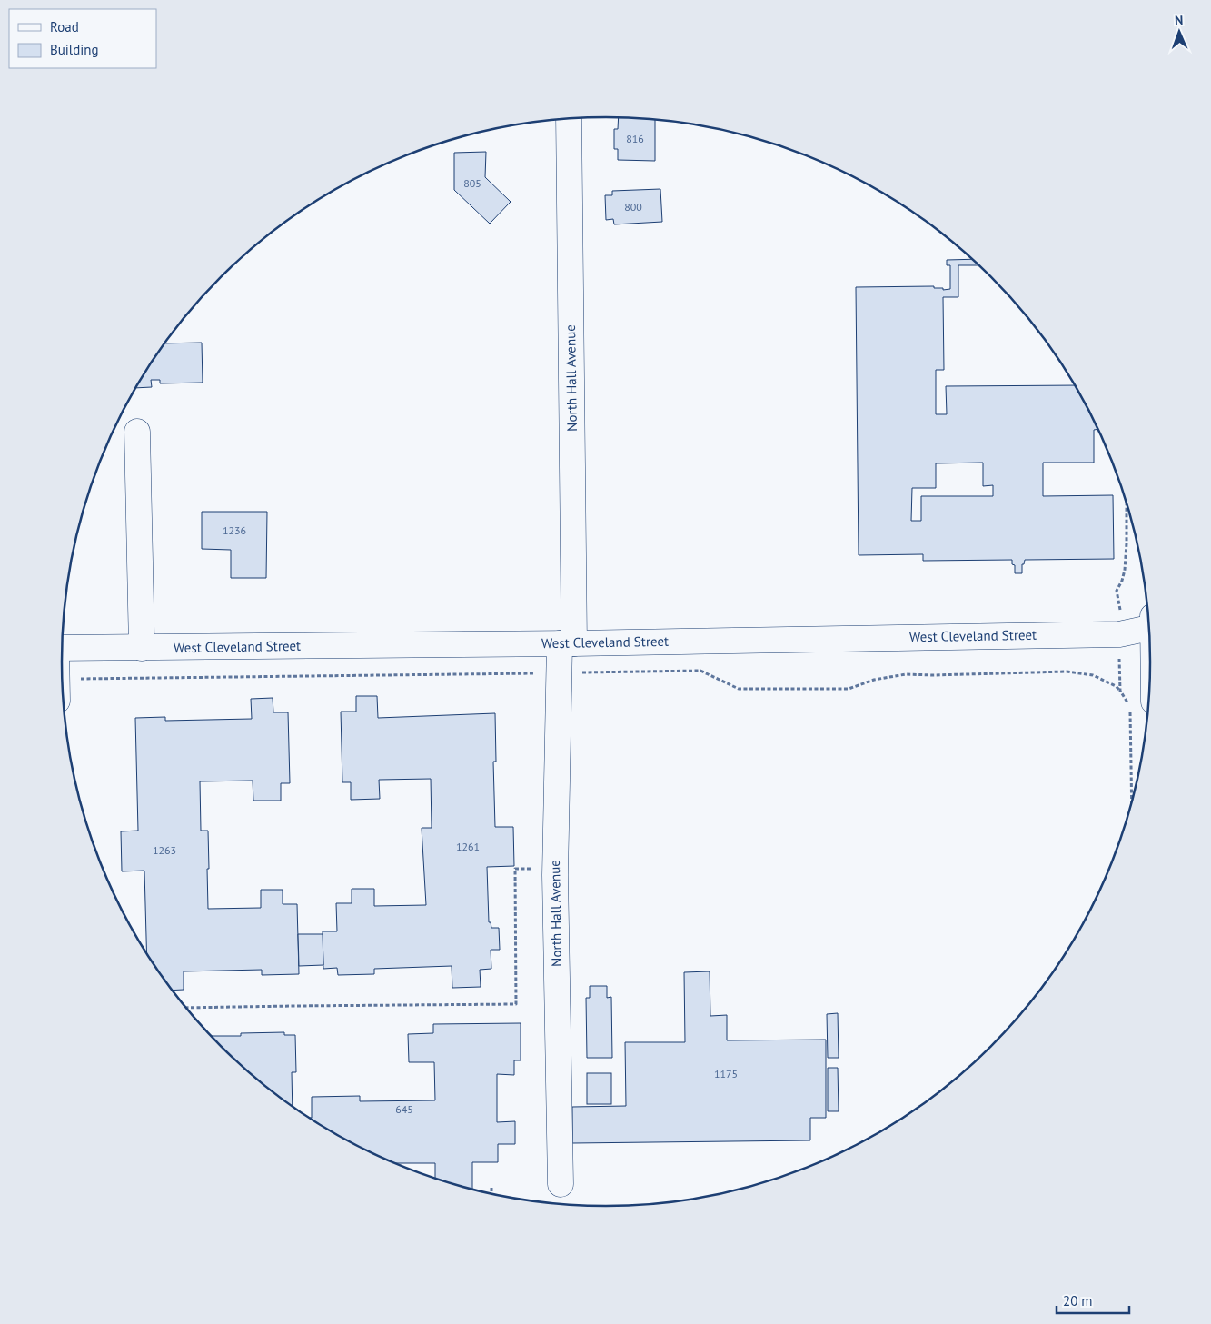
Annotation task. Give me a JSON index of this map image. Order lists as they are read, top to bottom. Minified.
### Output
{"streets":{"street":["North Hall Avenue","West Cleveland Street"]},"crossings":[["North Hall Avenue","West Cleveland Street"]],"house_numbers":["816","805","800","1236","1261","1263","1175","645"],"legend":["Road","Building"],"scale_bar":"20 m","north":"top"}
